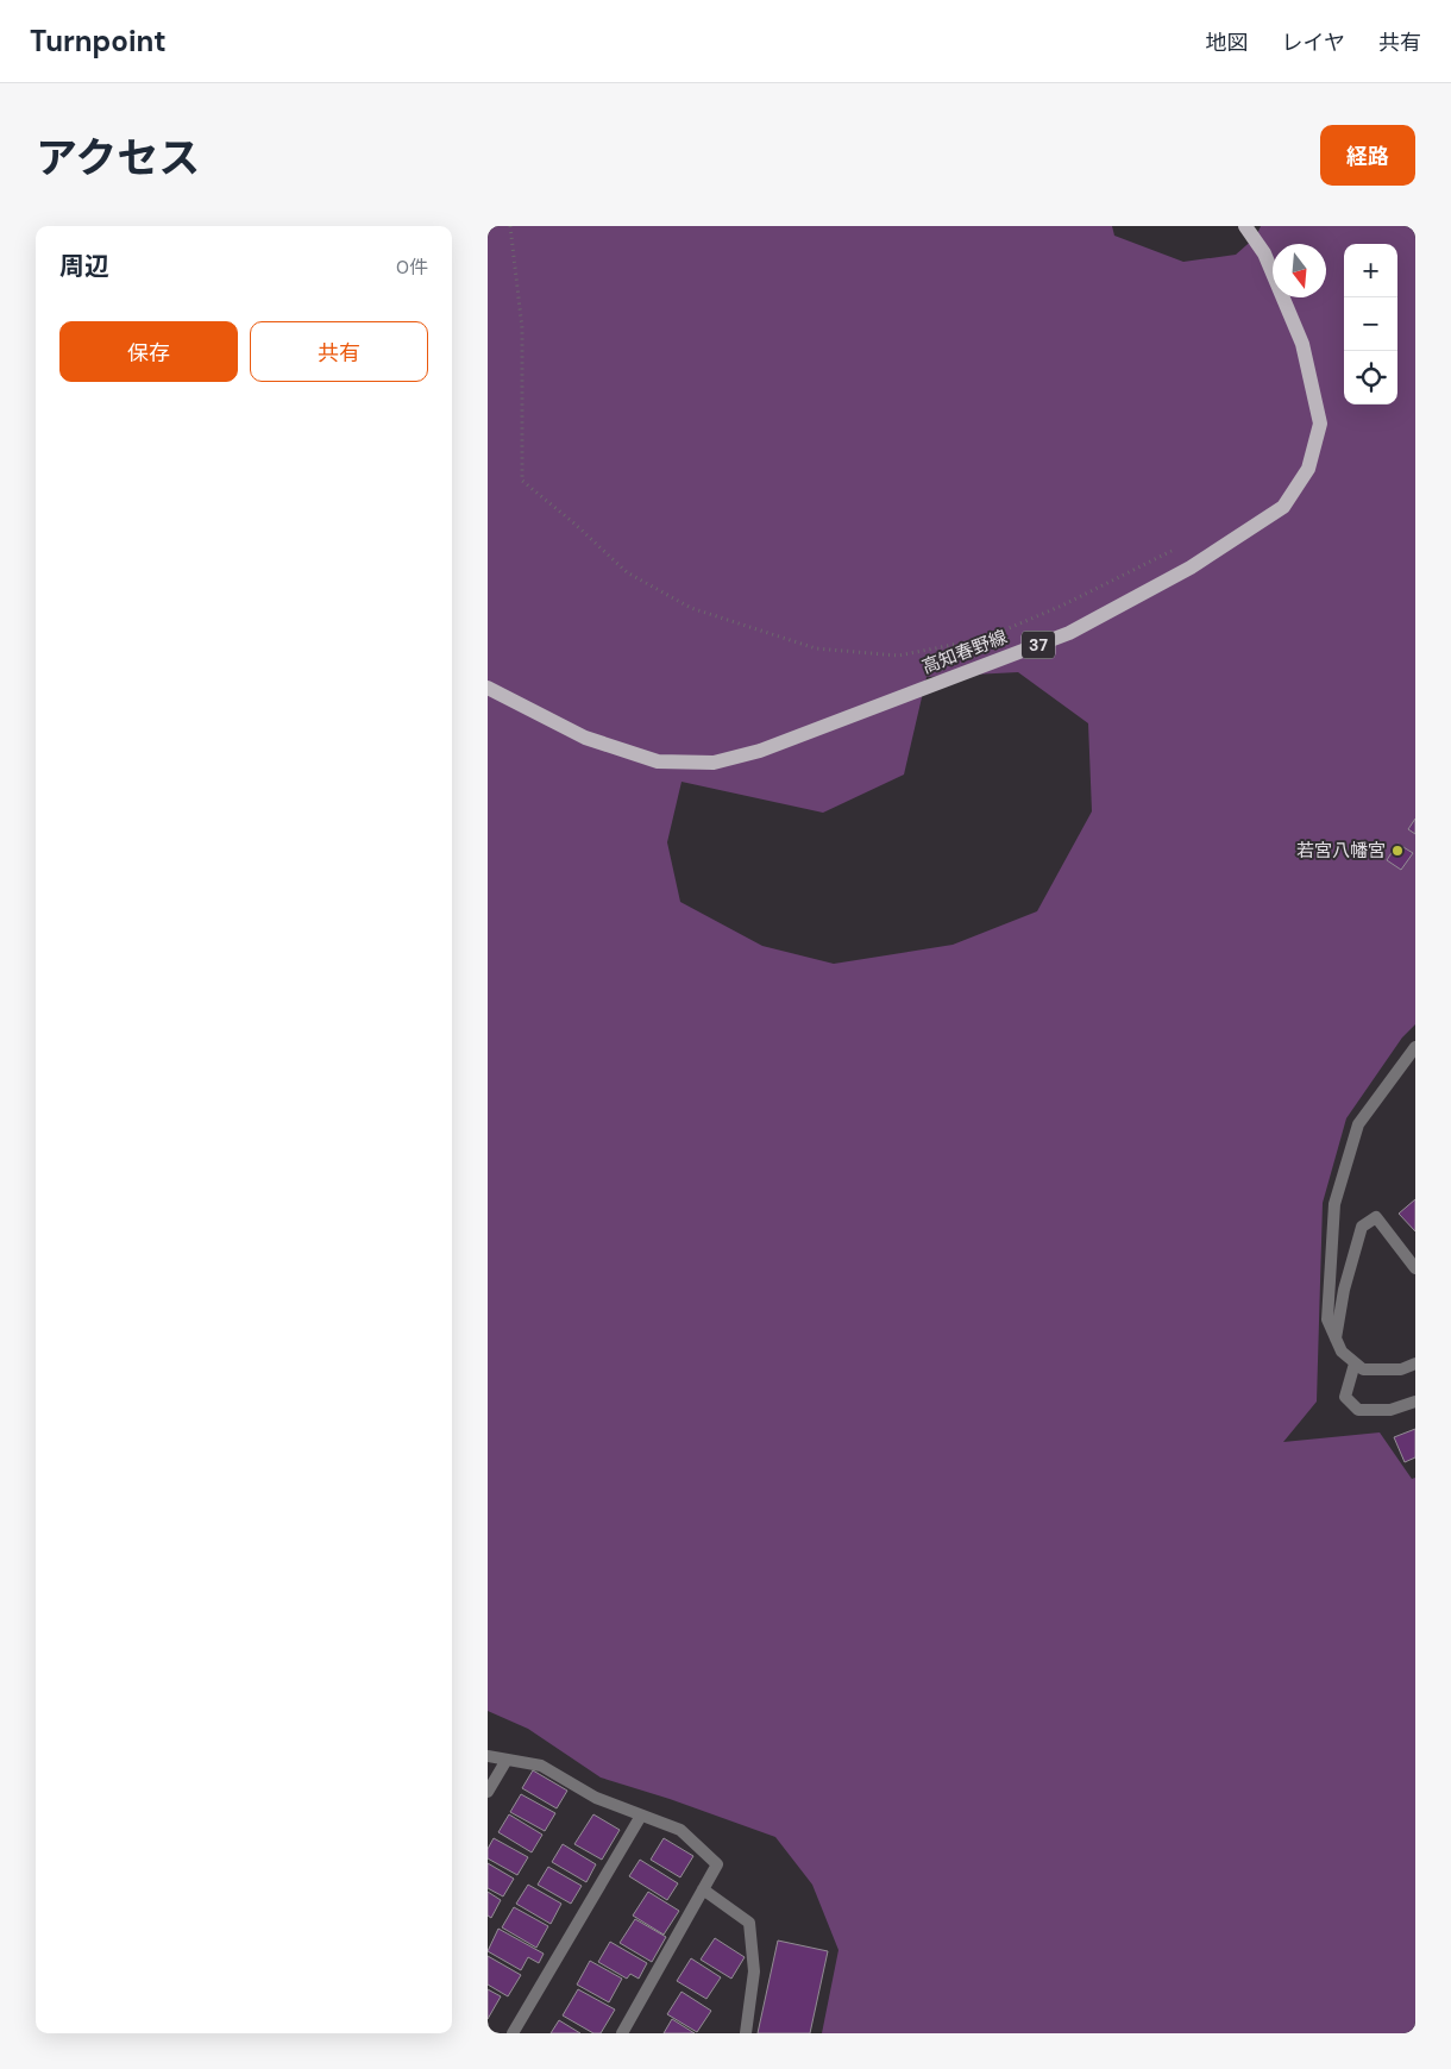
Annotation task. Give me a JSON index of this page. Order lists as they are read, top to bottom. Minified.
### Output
{"streets":{"main road":["37","高知春野線"]},"places":["若宮八幡宮"],"north":"bottom","page":{"header":"Turnpoint","nav":["地図","レイヤ","共有"],"title":"アクセス","buttons":["経路",["保存","共有"]],"heading":["周辺","0件"],"map_buttons":["+","−"]}}
